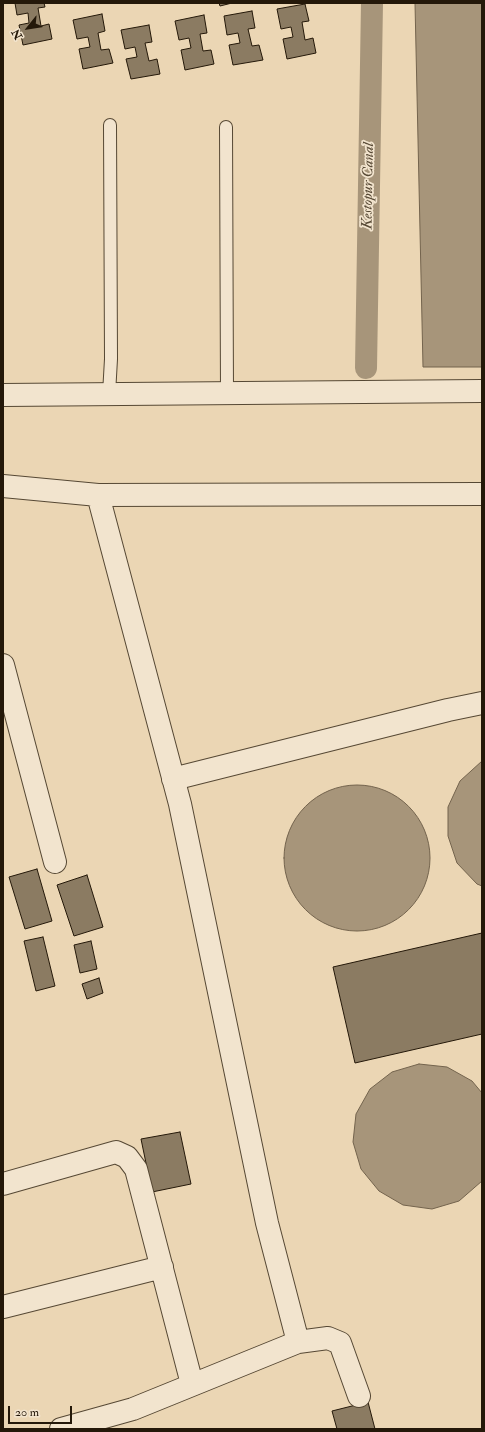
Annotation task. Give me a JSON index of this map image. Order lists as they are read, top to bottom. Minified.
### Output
{"water":["Kestopur Canal"],"scale_bar":"20 m","north":"bottom left"}
